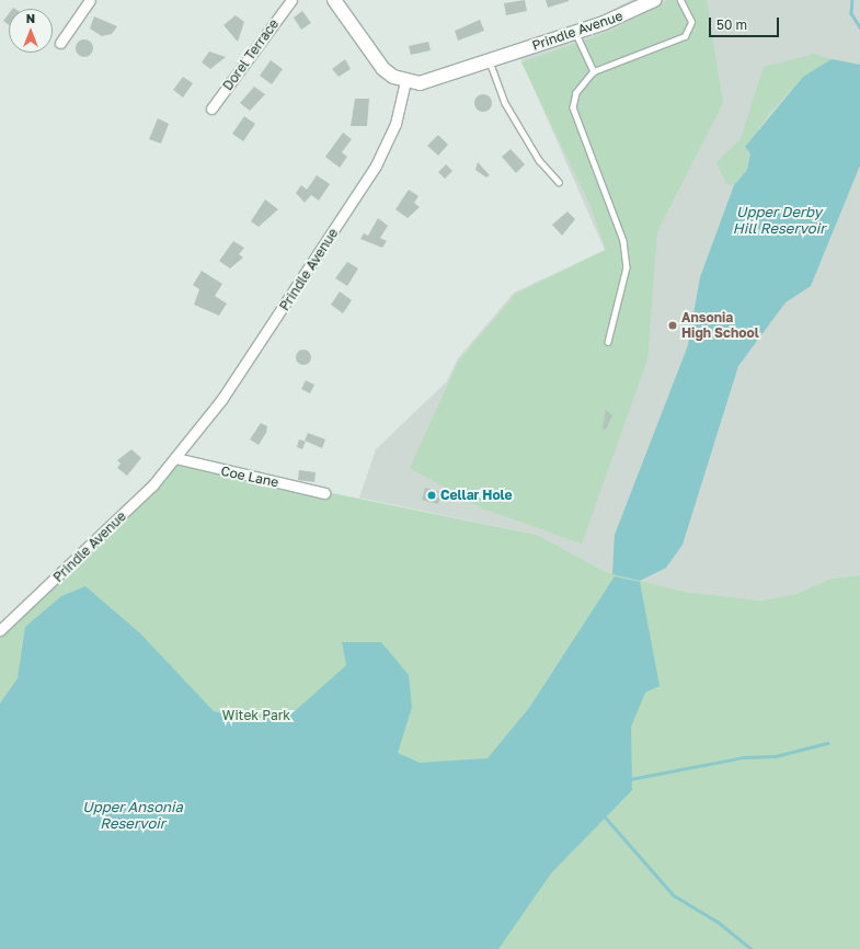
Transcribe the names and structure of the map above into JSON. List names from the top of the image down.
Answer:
{
  "streets": {
    "main road": ["Prindle Avenue"],
    "street": ["Dorel Terrace", "Coe Lane"]
  },
  "crossings": [
    ["Prindle Avenue", "Coe Lane"]
  ],
  "water": ["Upper Derby Hill Reservoir", "Upper Ansonia Reservoir"],
  "parks": ["Witek Park"],
  "places": ["Ansonia High School", "Cellar Hole"],
  "scale_bar": "50 m",
  "north": "top"
}
